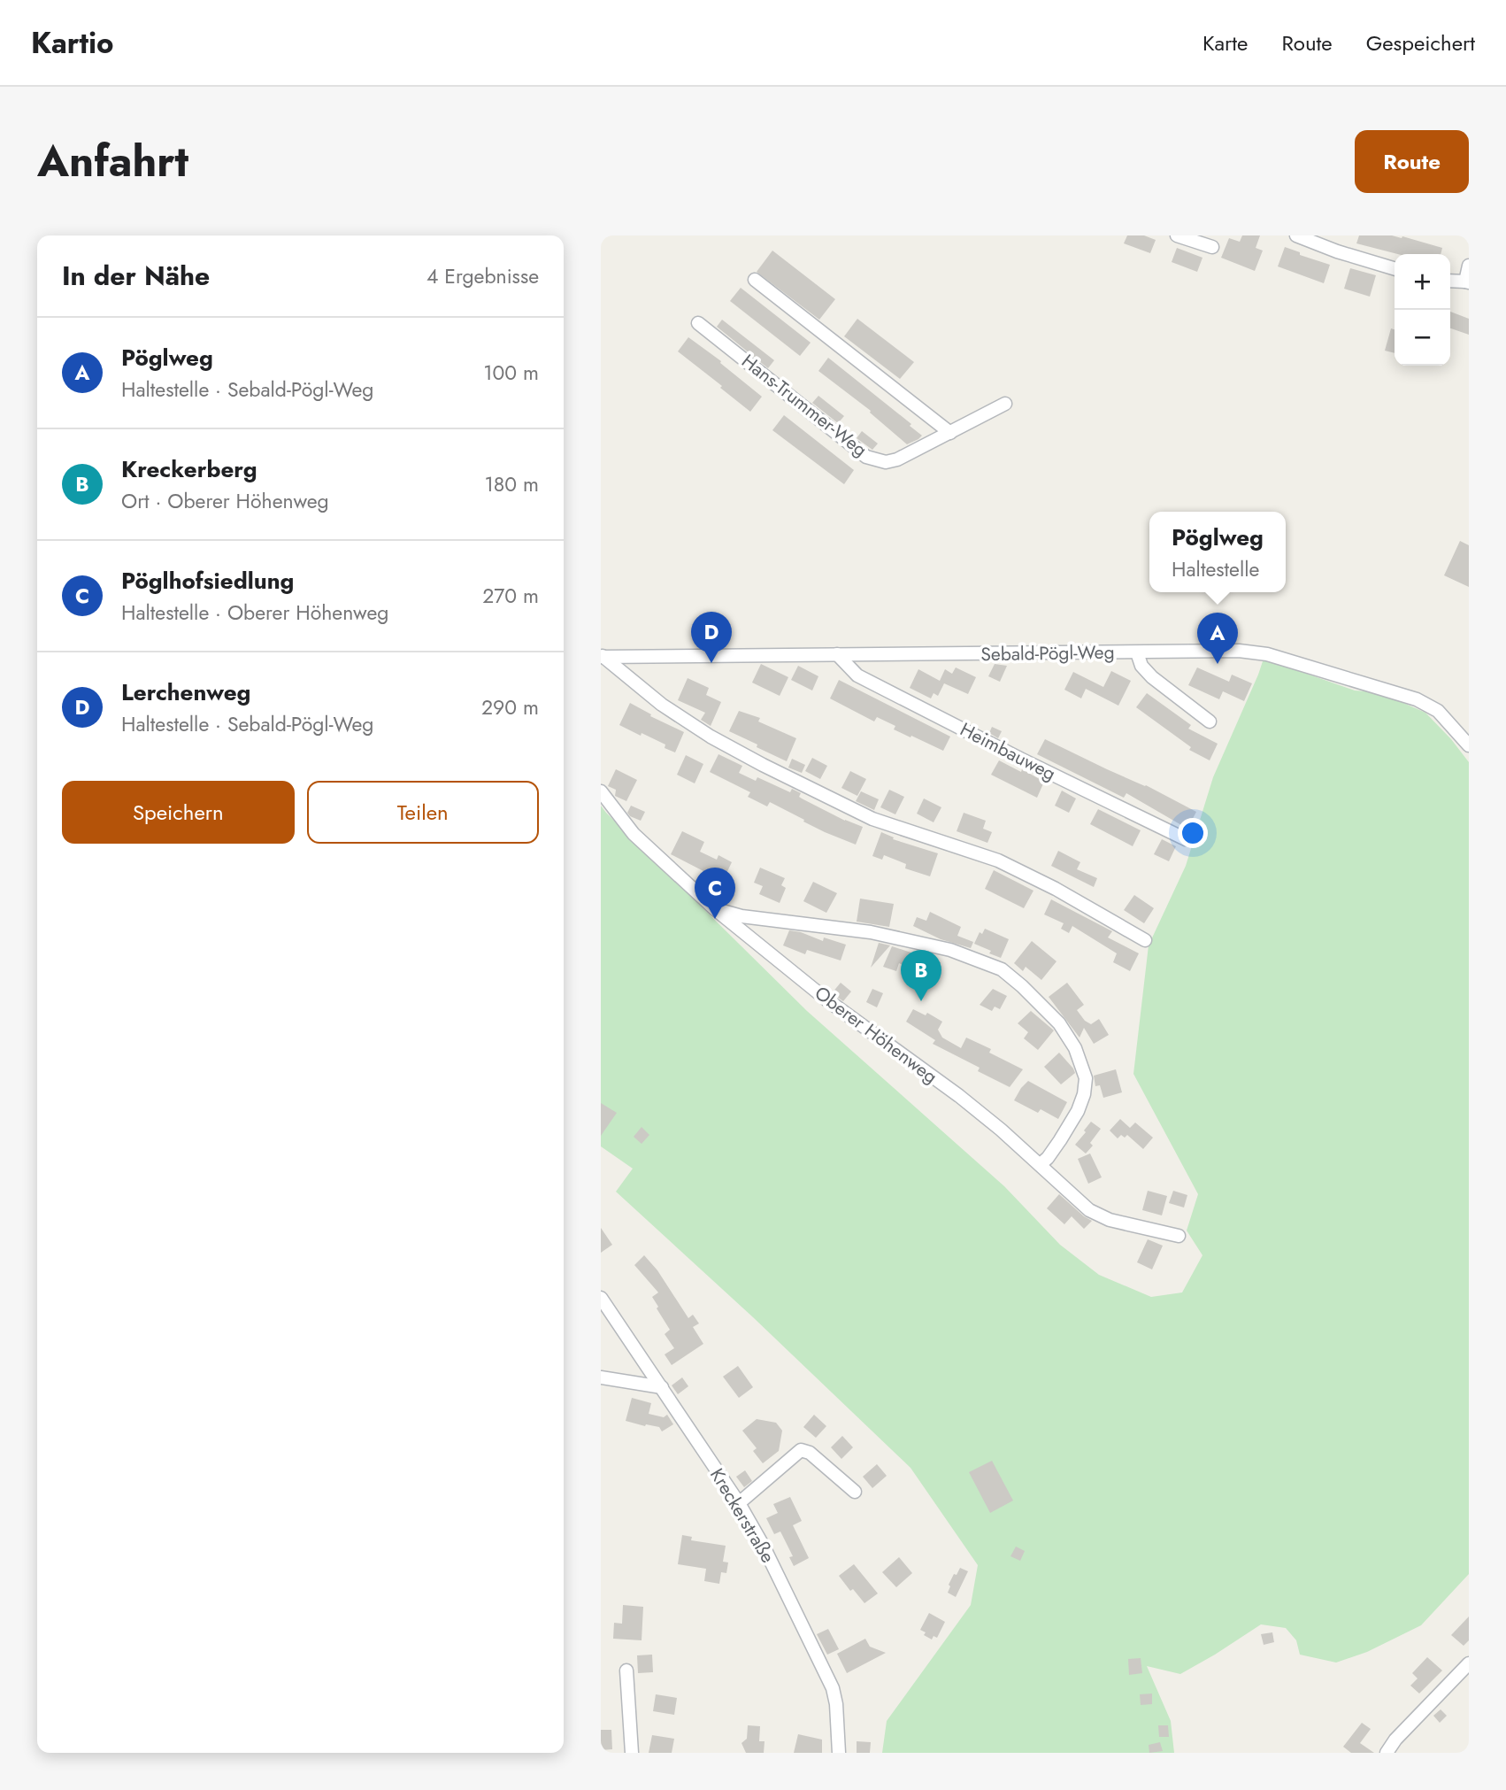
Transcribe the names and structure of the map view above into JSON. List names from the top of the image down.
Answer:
{
  "streets": {
    "street": [
      "Hans-Trummer-Weg",
      "Sebald-Pögl-Weg",
      "Heimbauweg",
      "Oberer Höhenweg",
      "Kreckerstraße"
    ]
  },
  "crossings": [
    ["Sebald-Pögl-Weg", "Heimbauweg"]
  ],
  "page": {
    "header": "Kartio",
    "nav": ["Karte", "Route", "Gespeichert"],
    "title": "Anfahrt",
    "buttons": [
      "Route",
      ["Speichern", "Teilen"]
    ],
    "heading": ["In der Nähe", "4 Ergebnisse"],
    "map_buttons": ["+", "−"],
    "list": [
      {
        "mark": "A",
        "name": "Pöglweg",
        "note": "Haltestelle · Sebald-Pögl-Weg",
        "value": "100 m"
      },
      {
        "mark": "B",
        "name": "Kreckerberg",
        "note": "Ort · Oberer Höhenweg",
        "value": "180 m"
      },
      {
        "mark": "C",
        "name": "Pöglhofsiedlung",
        "note": "Haltestelle · Oberer Höhenweg",
        "value": "270 m"
      },
      {
        "mark": "D",
        "name": "Lerchenweg",
        "note": "Haltestelle · Sebald-Pögl-Weg",
        "value": "290 m"
      }
    ],
    "popup": ["Pöglweg", "Haltestelle"],
    "pins": [
      "D",
      "A",
      "C",
      "B"
    ]
  }
}
